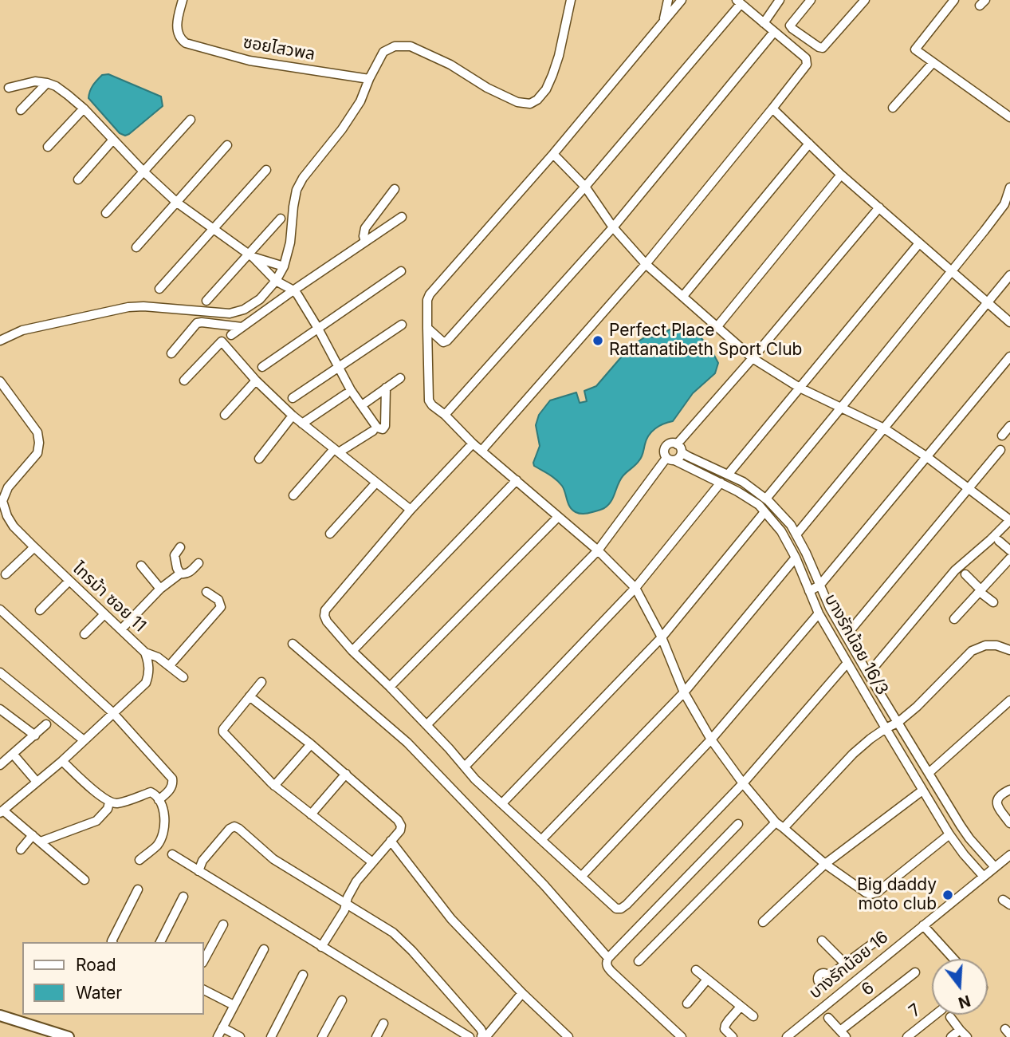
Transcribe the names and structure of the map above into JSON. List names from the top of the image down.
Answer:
{
  "streets": {
    "street": [
      "ซอยไสวพล",
      "ไทรม้า ซอย 11",
      "บางรักน้อย 16/3",
      "บางรักน้อย 16",
      "6",
      "7"
    ]
  },
  "crossings": [
    ["บางรักน้อย 16/3", "บางรักน้อย 16"]
  ],
  "places": ["Perfect Place Rattanatibeth Sport Club", "Big daddy moto club"],
  "legend": ["Road", "Water"],
  "north": "bottom"
}
